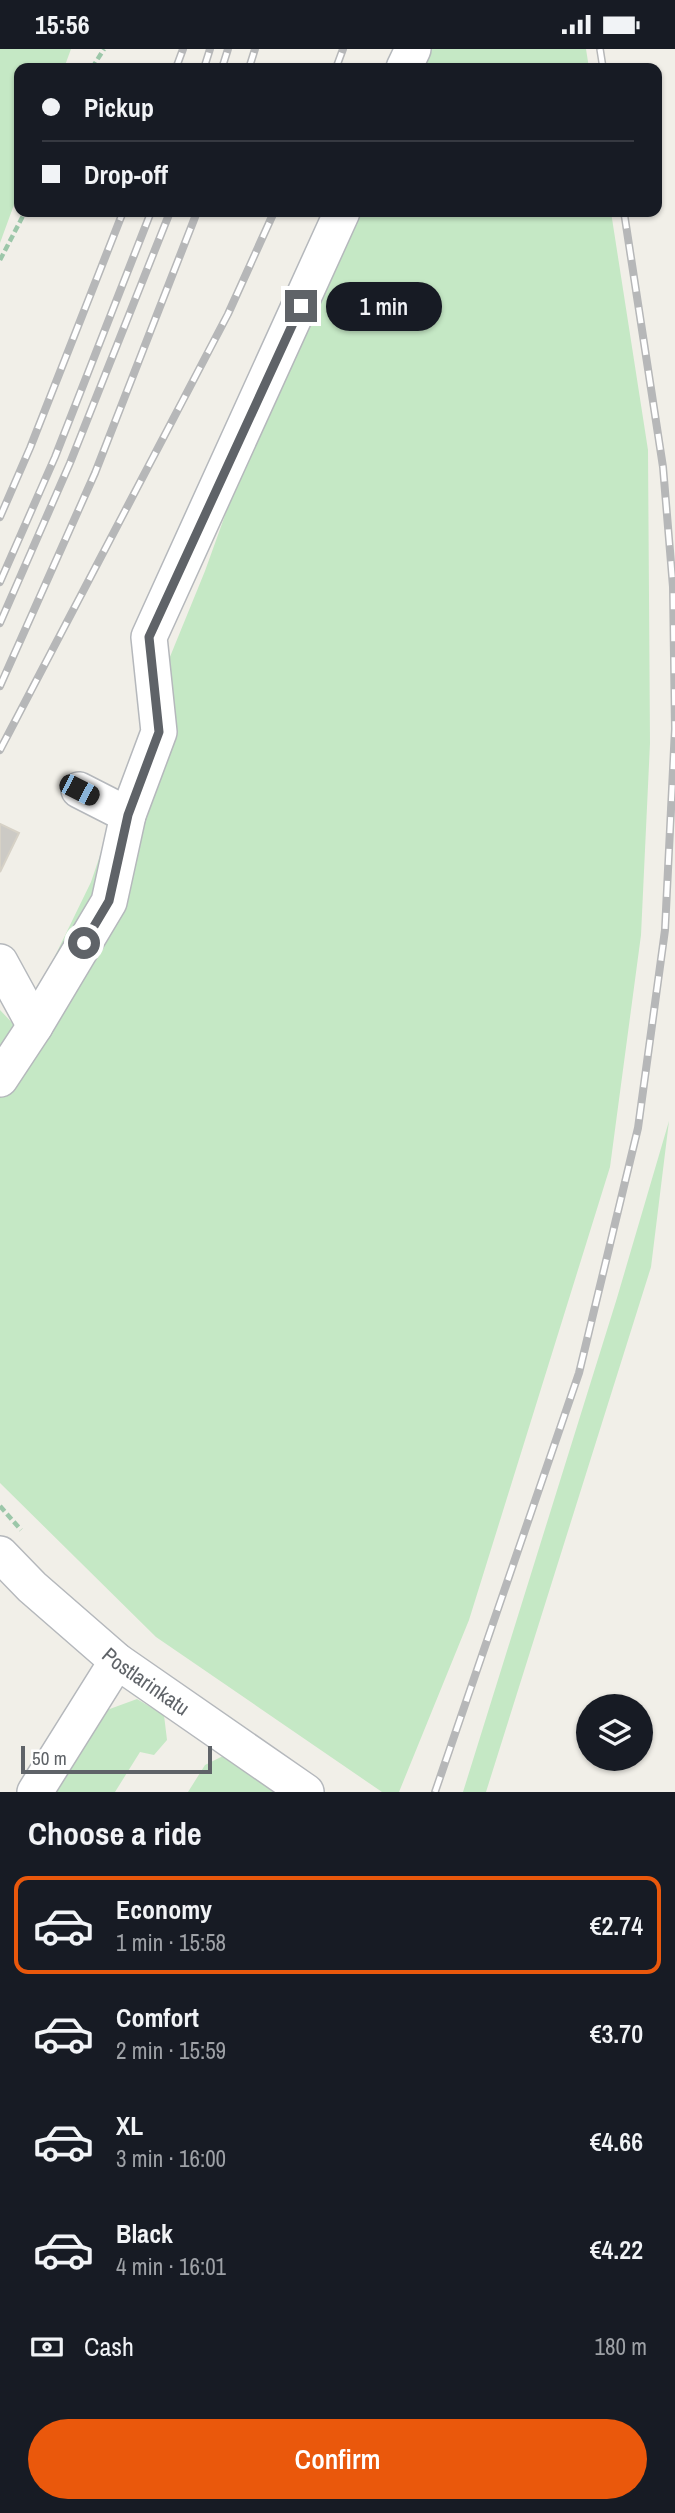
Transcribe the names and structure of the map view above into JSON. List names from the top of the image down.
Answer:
{
  "streets": {
    "street": ["Postlarinkatu"]
  },
  "scale_bar": "50 m",
  "page": {
    "status": "15:56",
    "banner": ["Pickup", "Drop-off"],
    "bubble": "1 min",
    "scale": "50 m",
    "heading": "Choose a ride",
    "list": [
      {
        "name": "Economy",
        "note": "1 min · 15:58",
        "value": "€2.74"
      },
      {
        "name": "Comfort",
        "note": "2 min · 15:59",
        "value": "€3.70"
      },
      {
        "name": "XL",
        "note": "3 min · 16:00",
        "value": "€4.66"
      },
      {
        "name": "Black",
        "note": "4 min · 16:01",
        "value": "€4.22"
      }
    ],
    "pay": ["Cash", "180 m"],
    "buttons": "Confirm"
  }
}
